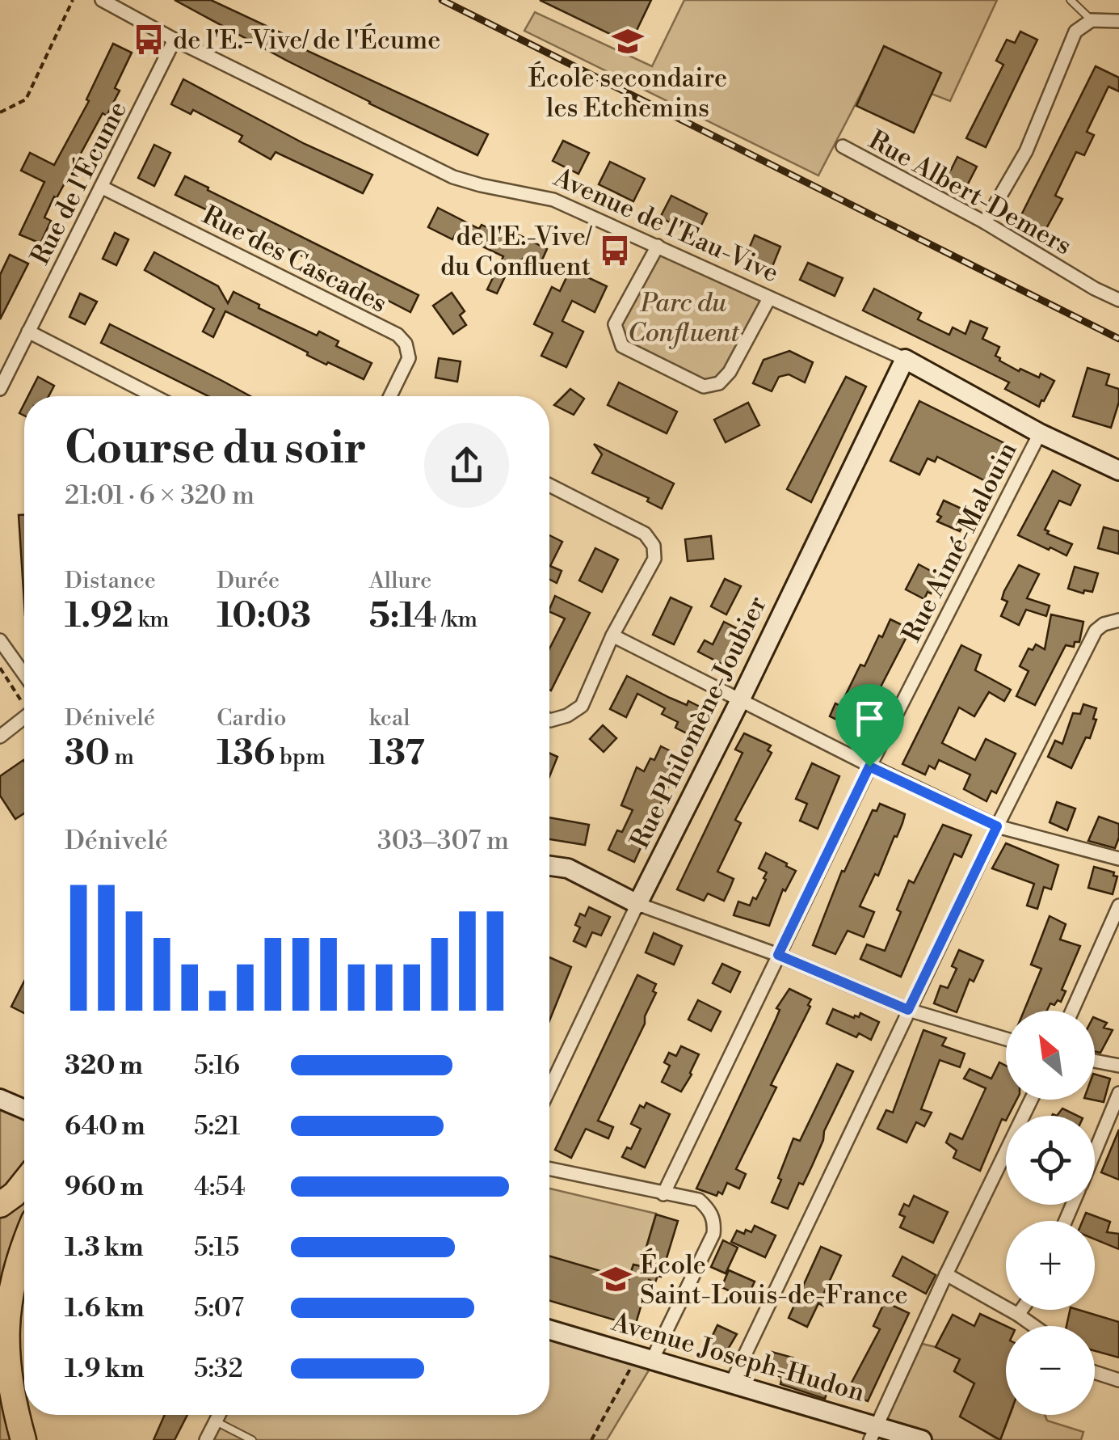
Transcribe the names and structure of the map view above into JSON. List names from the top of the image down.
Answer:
{
  "streets": {
    "street": [
      "Rue de l'Écume",
      "Rue Albert-Demers",
      "Avenue de l'Eau-Vive",
      "Rue des Cascades",
      "Rue Aimé-Malouin",
      "Rue Philomène-Joubier",
      "Avenue Joseph-Hudon"
    ]
  },
  "crossings": [
    ["Rue de l'Écume", "Avenue de l'Eau-Vive"],
    ["Rue de l'Écume", "Rue des Cascades"],
    ["Avenue de l'Eau-Vive", "Rue Aimé-Malouin"],
    ["Avenue de l'Eau-Vive", "Rue Philomène-Joubier"]
  ],
  "parks": ["Parc du Confluent"],
  "places": {
    "bus stop": ["de l'E.-Vive/ de l'Écume", "de l'E.-Vive/ du Confluent"],
    "school or university": ["École secondaire les Etchemins", "École Saint-Louis-de-France"]
  },
  "north": "top left",
  "page": {
    "heading": ["Course du soir", "21:01 · 6 × 320 m"],
    "stats": [
      ["Distance", "1.92 km"],
      ["Durée", "10:03"],
      ["Allure", "5:14 /km"],
      ["Dénivelé", "30 m"],
      ["Cardio", "136 bpm"],
      ["kcal", "137"]
    ],
    "chart": ["Dénivelé", "303–307 m"],
    "map_buttons": ["+", "−"],
    "list": [
      {
        "name": "320 m",
        "note": "5:16"
      },
      {
        "name": "640 m",
        "note": "5:21"
      },
      {
        "name": "960 m",
        "note": "4:54"
      },
      {
        "name": "1.3 km",
        "note": "5:15"
      },
      {
        "name": "1.6 km",
        "note": "5:07"
      },
      {
        "name": "1.9 km",
        "note": "5:32"
      }
    ]
  }
}
